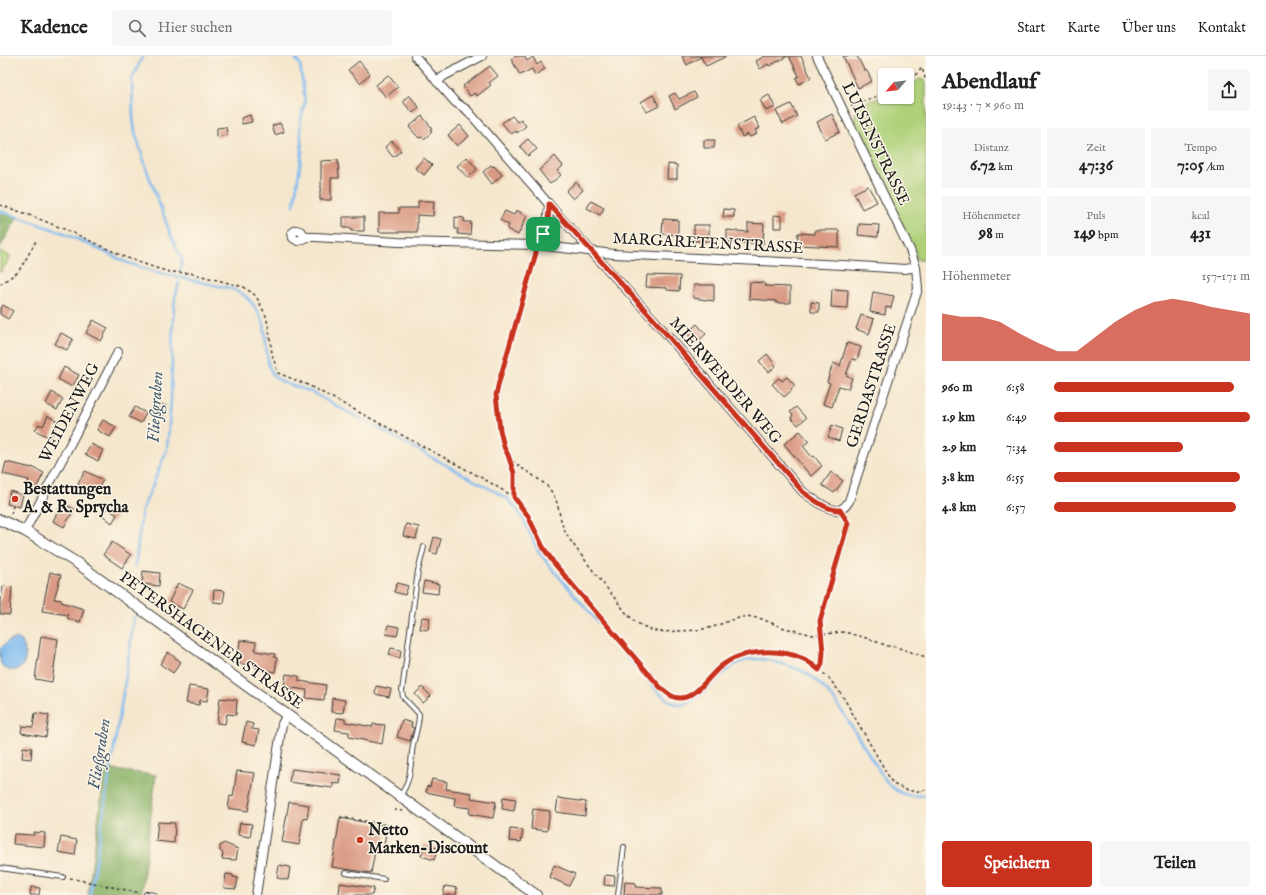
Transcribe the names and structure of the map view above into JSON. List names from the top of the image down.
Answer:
{
  "streets": {
    "street": [
      "LUISENSTRASSE",
      "MARGARETENSTRASSE",
      "MIERWERDER WEG",
      "GERDASTRASSE",
      "WEIDENWEG",
      "PETERSHAGENER STRASSE"
    ]
  },
  "crossings": [
    ["LUISENSTRASSE", "MARGARETENSTRASSE"],
    ["LUISENSTRASSE", "GERDASTRASSE"],
    ["MARGARETENSTRASSE", "MIERWERDER WEG"],
    ["MARGARETENSTRASSE", "GERDASTRASSE"],
    ["MIERWERDER WEG", "GERDASTRASSE"],
    ["WEIDENWEG", "PETERSHAGENER STRASSE"]
  ],
  "water": ["Fließgraben"],
  "places": ["Bestattungen A. & R. Sprycha", "Netto Marken-Discount"],
  "north": "bottom left",
  "page": {
    "header": "Kadence",
    "search": "Hier suchen",
    "nav": [
      "Start",
      "Karte",
      "Über uns",
      "Kontakt"
    ],
    "heading": ["Abendlauf", "19:43 · 7 × 960 m"],
    "stats": [
      ["Distanz", "6.72 km"],
      ["Zeit", "47:36"],
      ["Tempo", "7:05 /km"],
      ["Höhenmeter", "98 m"],
      ["Puls", "149 bpm"],
      ["kcal", "431"]
    ],
    "chart": ["Höhenmeter", "157–171 m"],
    "list": [
      {
        "name": "960 m",
        "note": "6:58"
      },
      {
        "name": "1.9 km",
        "note": "6:49"
      },
      {
        "name": "2.9 km",
        "note": "7:34"
      },
      {
        "name": "3.8 km",
        "note": "6:55"
      },
      {
        "name": "4.8 km",
        "note": "6:57"
      }
    ],
    "buttons": ["Speichern", "Teilen"]
  }
}
